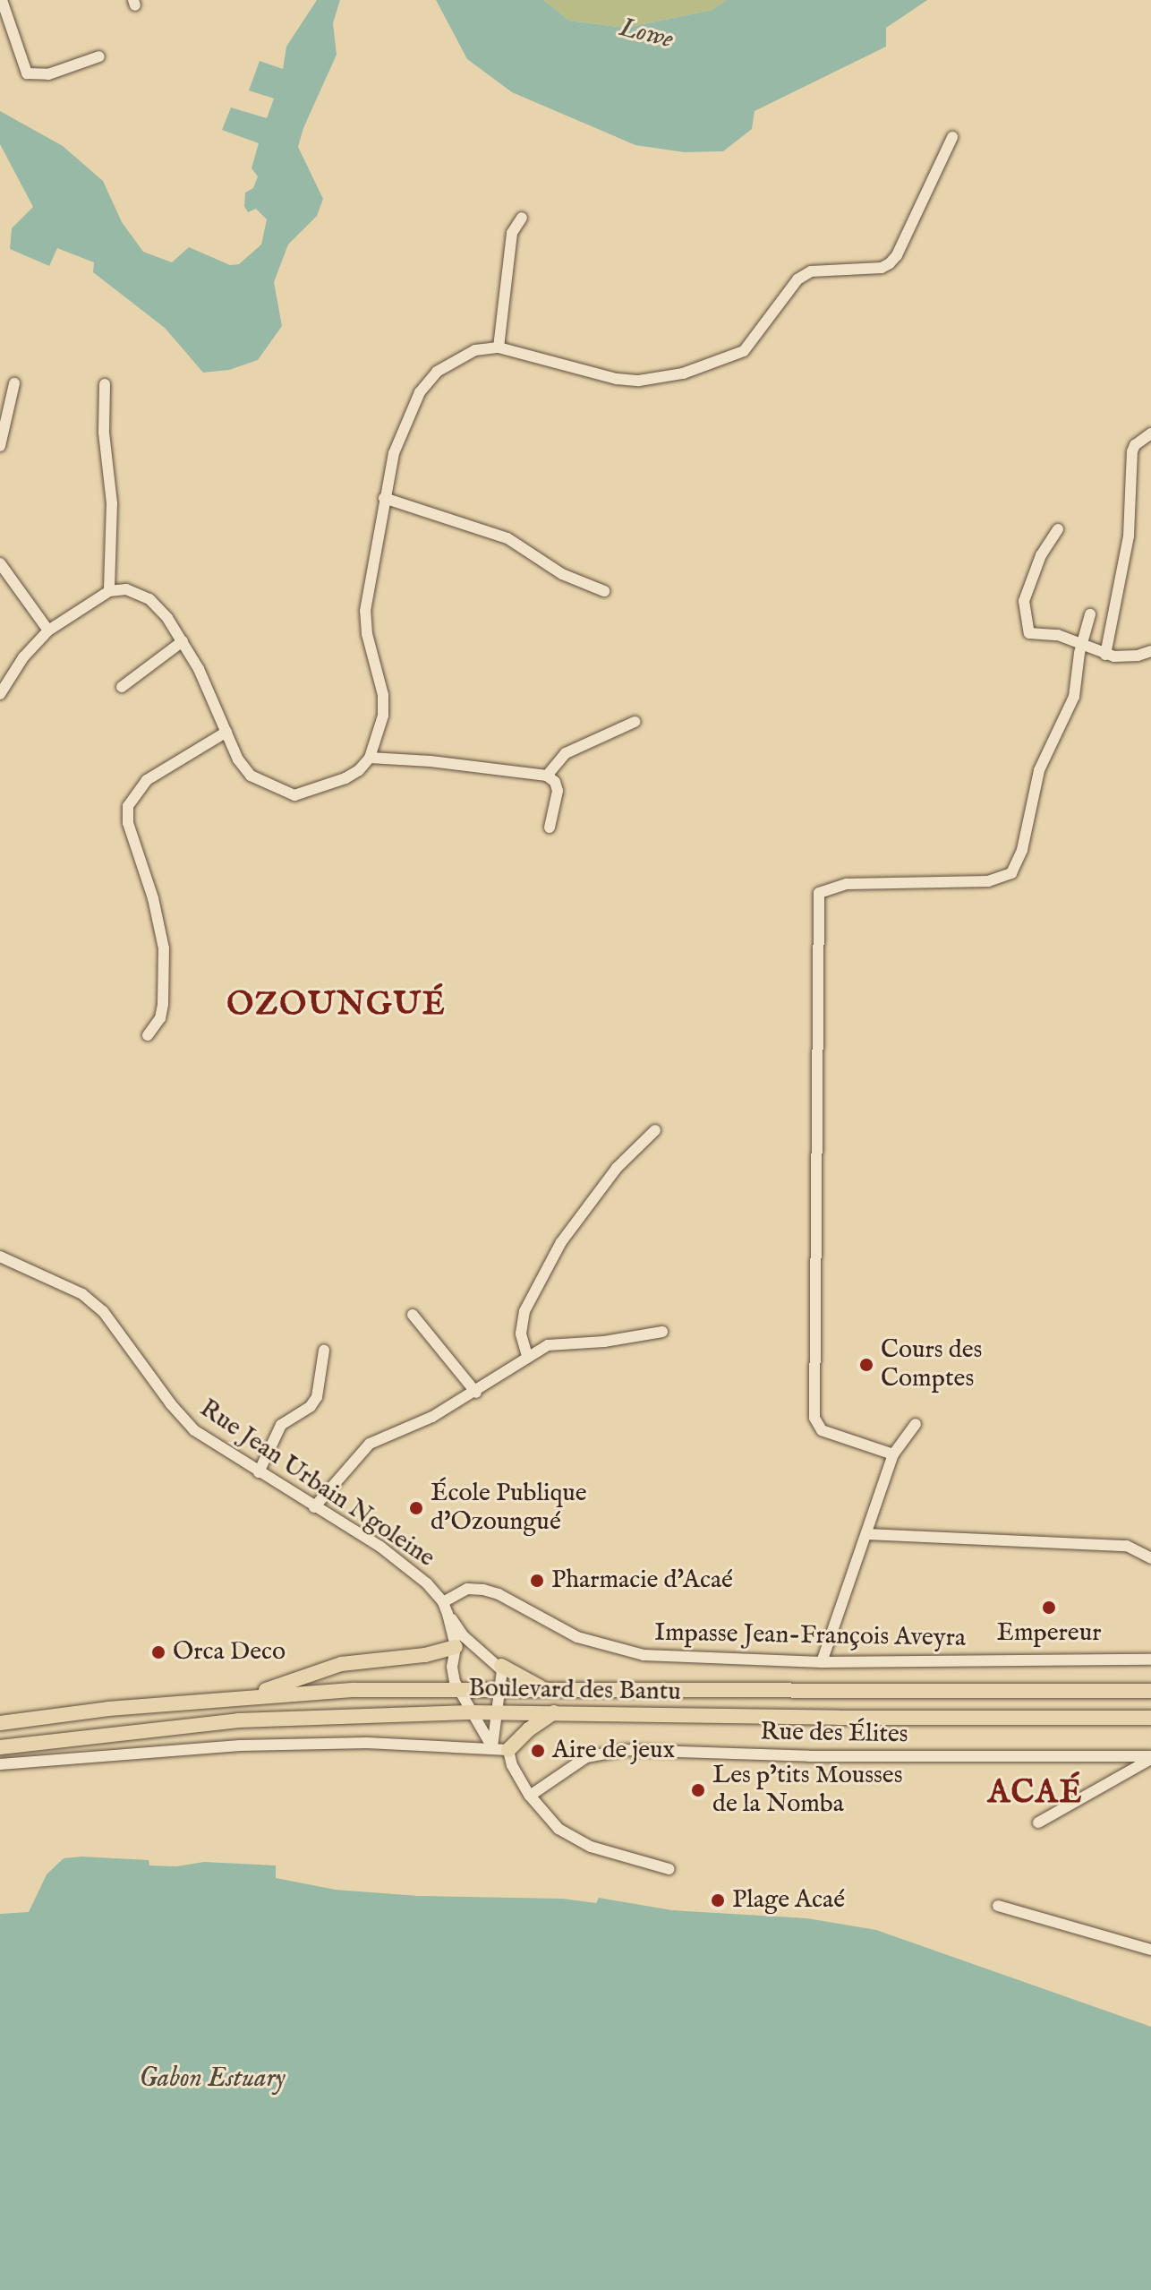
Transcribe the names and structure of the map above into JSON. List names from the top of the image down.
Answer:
{
  "streets": {
    "highway": ["Boulevard des Bantu"],
    "street": ["Rue Jean Urbain Ngoleine", "Impasse Jean-François Aveyra", "Rue des Élites"]
  },
  "crossings": [
    ["Rue Jean Urbain Ngoleine", "Impasse Jean-François Aveyra"]
  ],
  "districts": ["OZOUNGUÉ", "ACAÉ"],
  "water": ["Lowe", "Gabon Estuary"],
  "places": [
    "Cours des Comptes",
    "École Publique d'Ozoungué",
    "Pharmacie d'Acaé",
    "Empereur",
    "Orca Deco",
    "Aire de jeux",
    "Les p’tits Mousses de la Nomba",
    "Plage Acaé"
  ]
}
